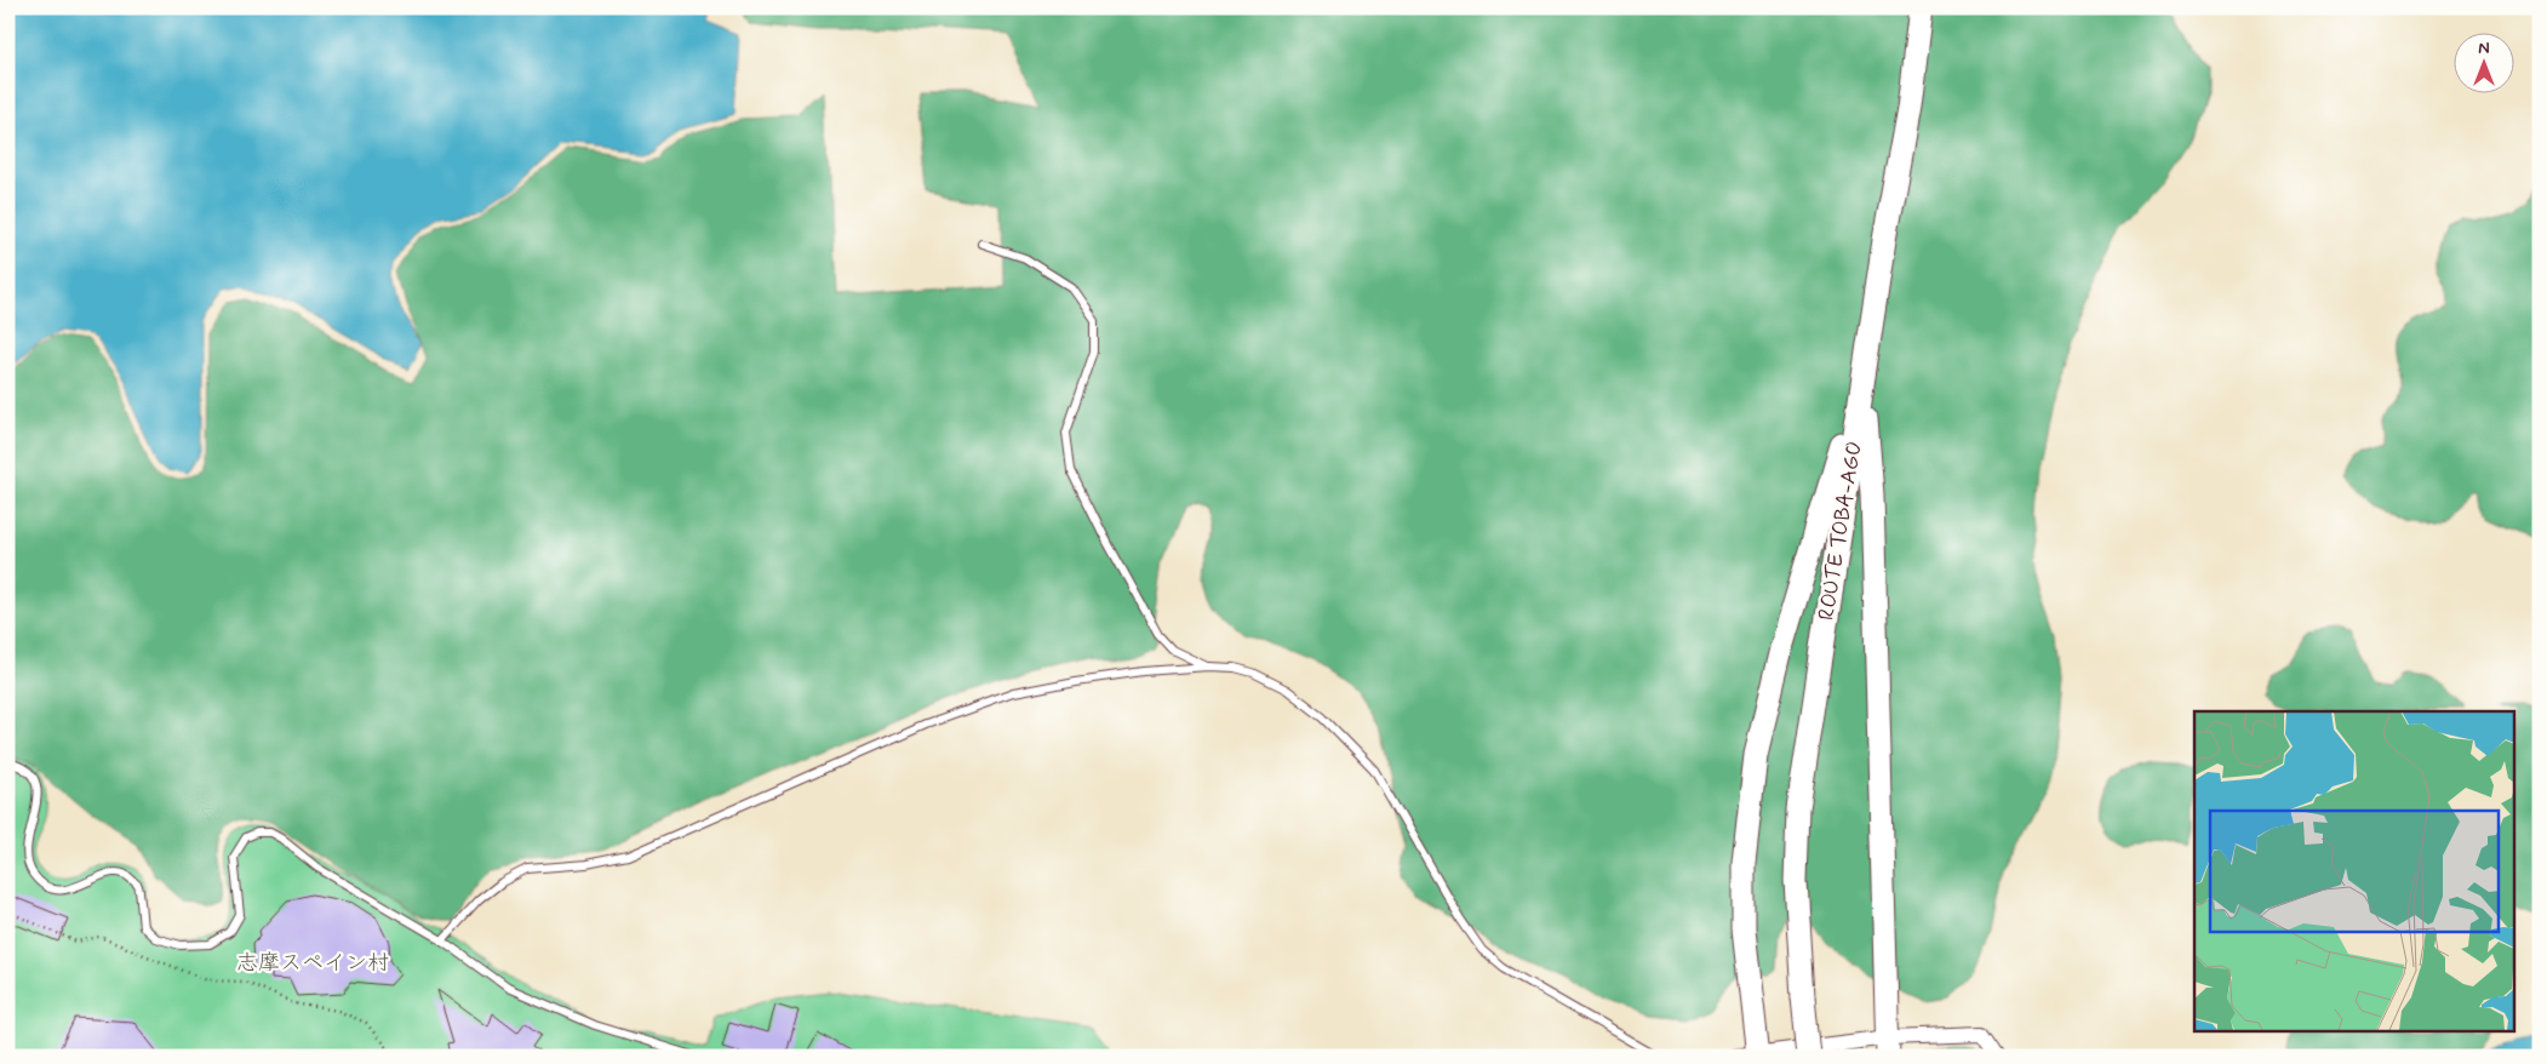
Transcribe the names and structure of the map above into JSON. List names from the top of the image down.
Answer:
{
  "streets": {
    "main road": ["ROUTE TOBA-AGO"]
  },
  "parks": ["志摩スペイン村"],
  "north": "top"
}
